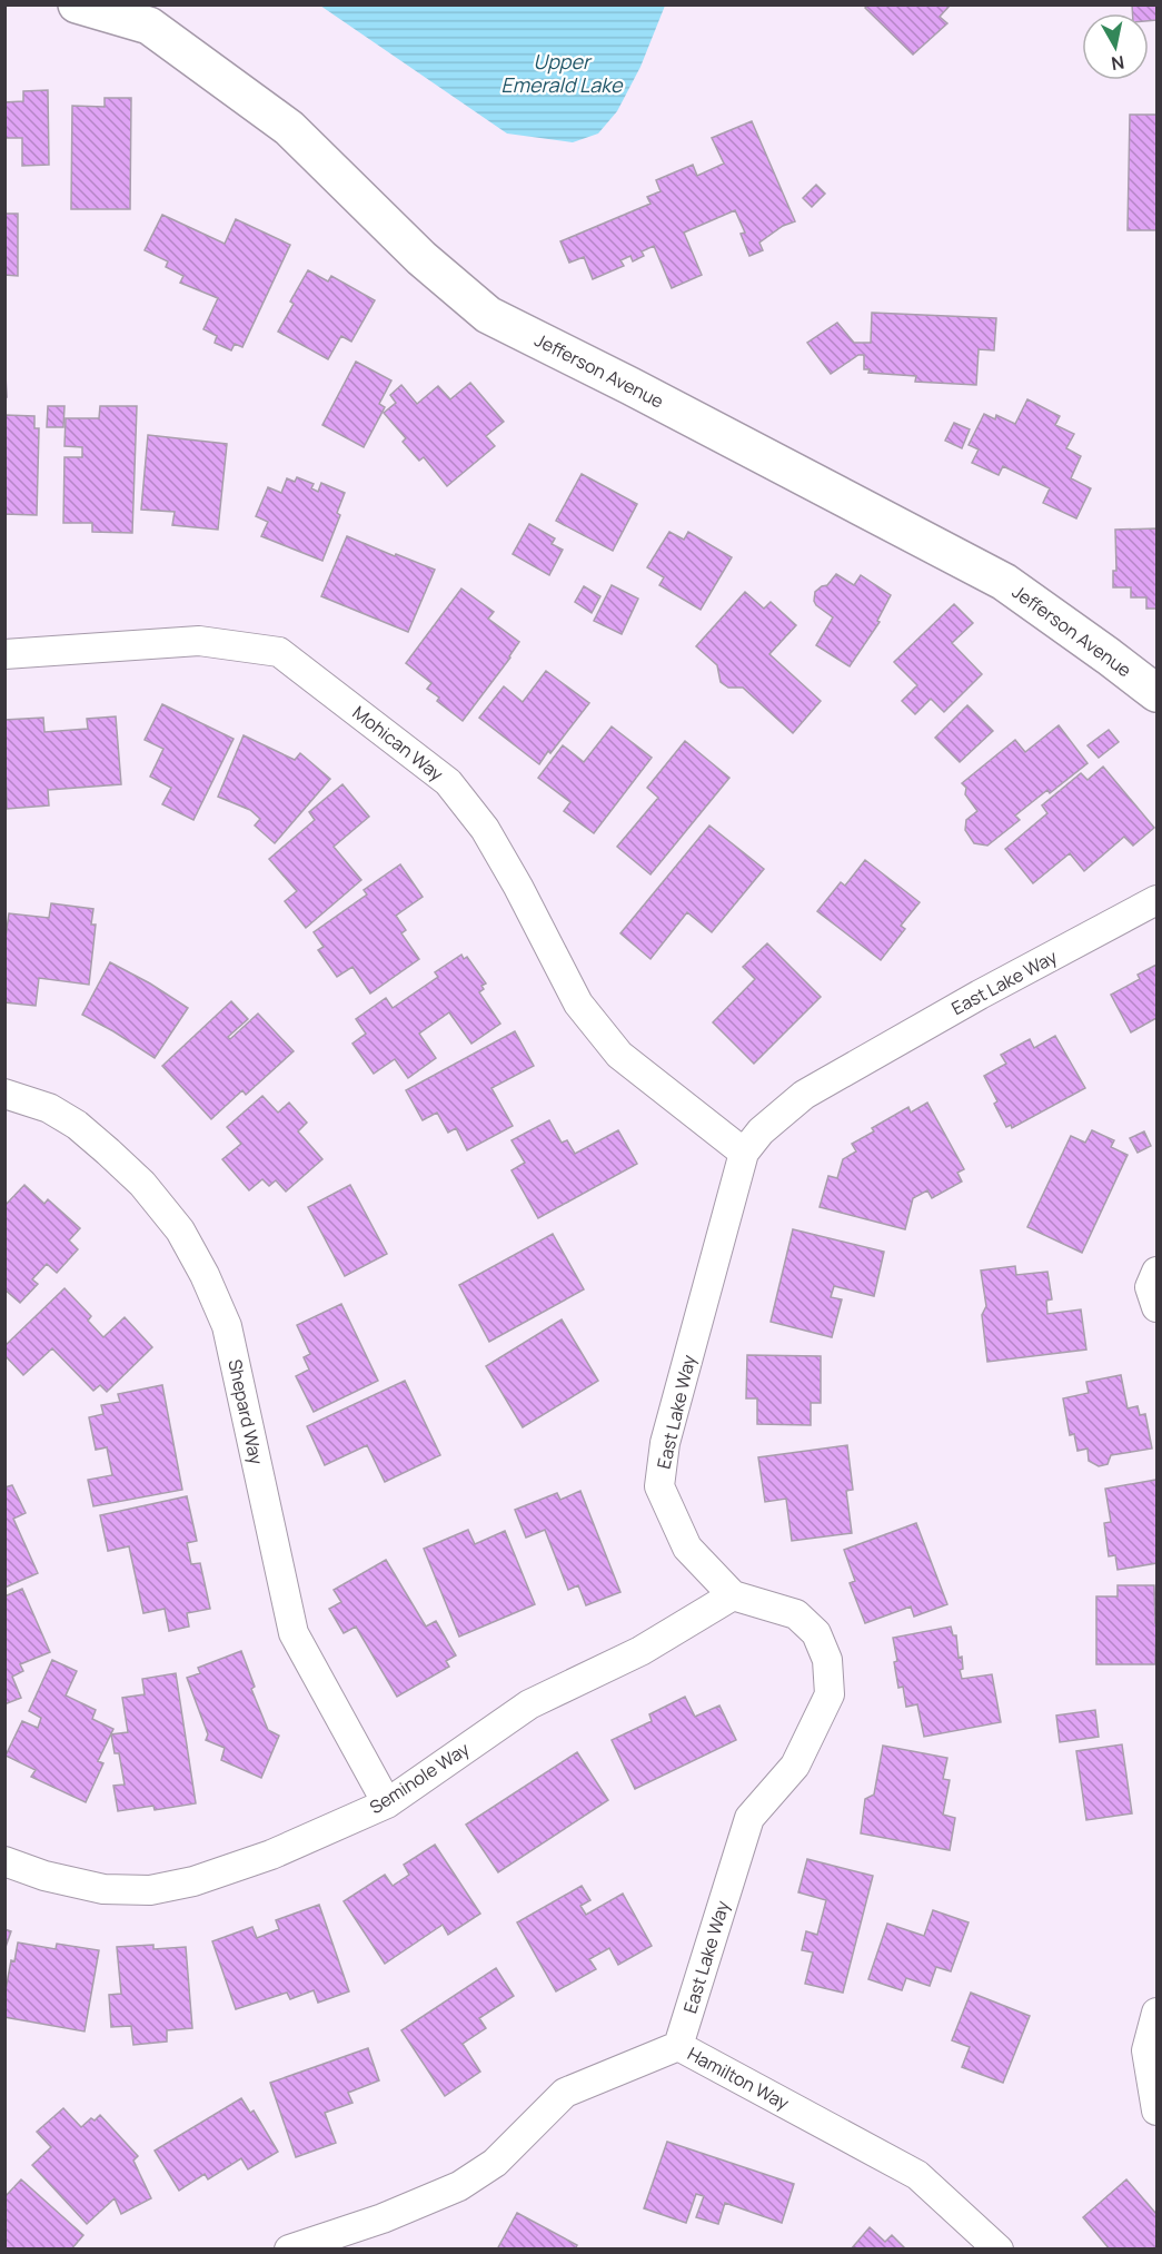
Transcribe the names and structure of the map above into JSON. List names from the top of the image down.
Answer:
{
  "streets": {
    "street": [
      "Jefferson Avenue",
      "Mohican Way",
      "East Lake Way",
      "Shepard Way",
      "Seminole Way",
      "Hamilton Way"
    ]
  },
  "crossings": [
    ["Mohican Way", "East Lake Way"],
    ["East Lake Way", "Seminole Way"],
    ["East Lake Way", "Hamilton Way"],
    ["Shepard Way", "Seminole Way"]
  ],
  "water": ["Upper Emerald Lake"],
  "north": "bottom"
}
